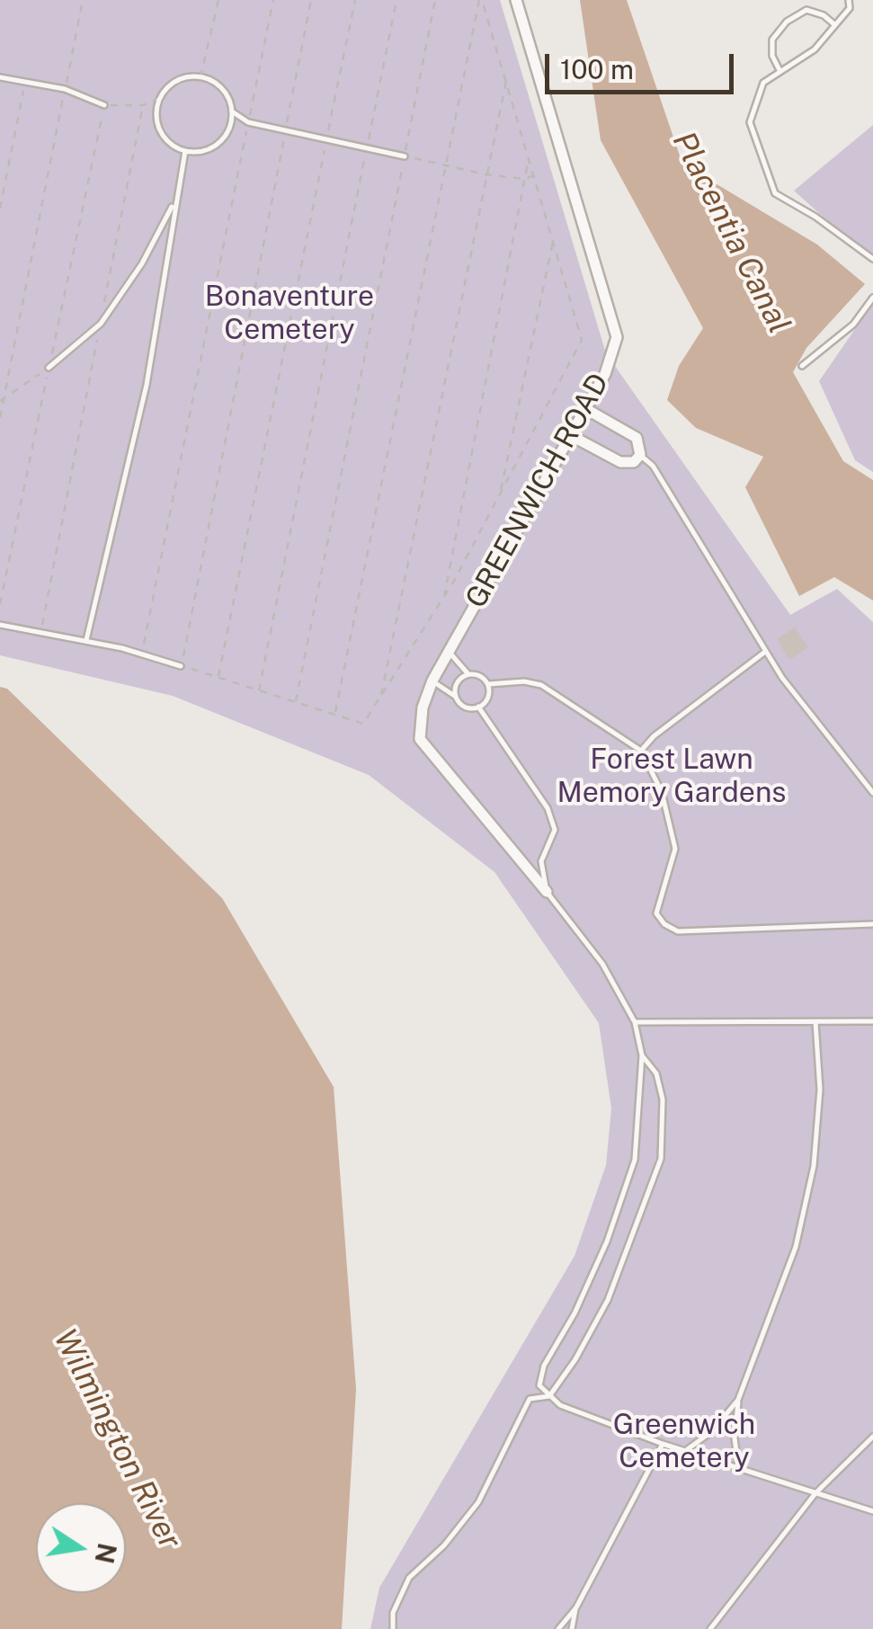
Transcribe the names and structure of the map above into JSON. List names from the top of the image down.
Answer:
{
  "streets": {
    "street": ["GREENWICH ROAD"]
  },
  "water": ["Placentia Canal", "Wilmington River"],
  "parks": ["Bonaventure Cemetery", "Forest Lawn Memory Gardens", "Greenwich Cemetery"],
  "scale_bar": "100 m",
  "north": "right"
}
